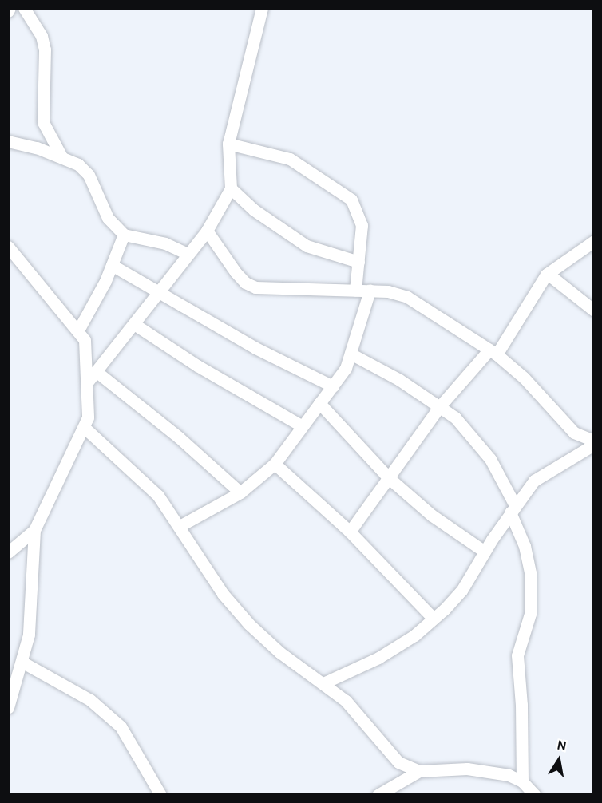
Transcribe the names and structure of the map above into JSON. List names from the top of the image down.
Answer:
{
  "north": "top"
}
